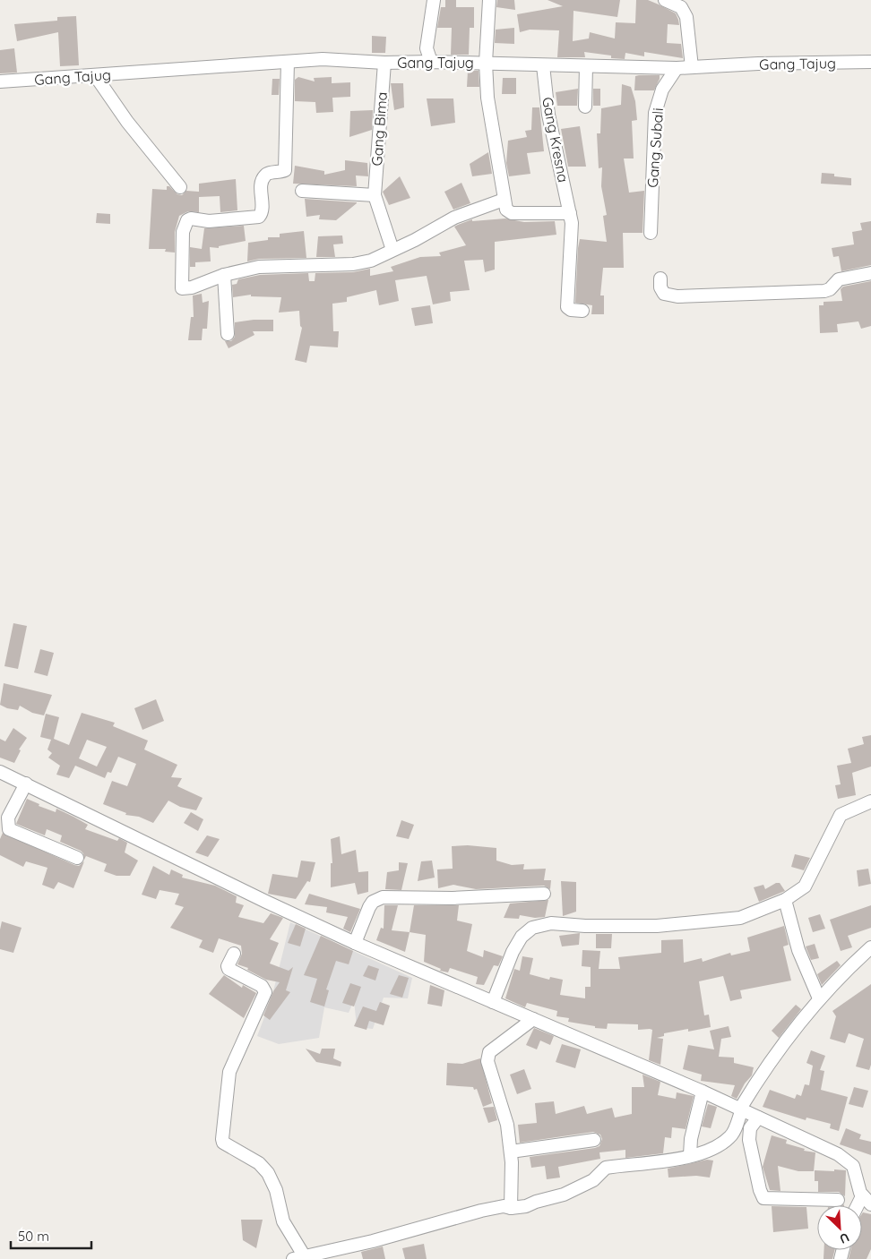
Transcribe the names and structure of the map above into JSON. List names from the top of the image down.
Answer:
{
  "streets": {
    "street": [
      "Gang Tajug",
      "Gang Bima",
      "Gang Kresna",
      "Gang Subali"
    ]
  },
  "crossings": [
    ["Gang Tajug", "Gang Bima"],
    ["Gang Tajug", "Gang Kresna"],
    ["Gang Tajug", "Gang Subali"]
  ],
  "scale_bar": "50 m",
  "north": "bottom right"
}
